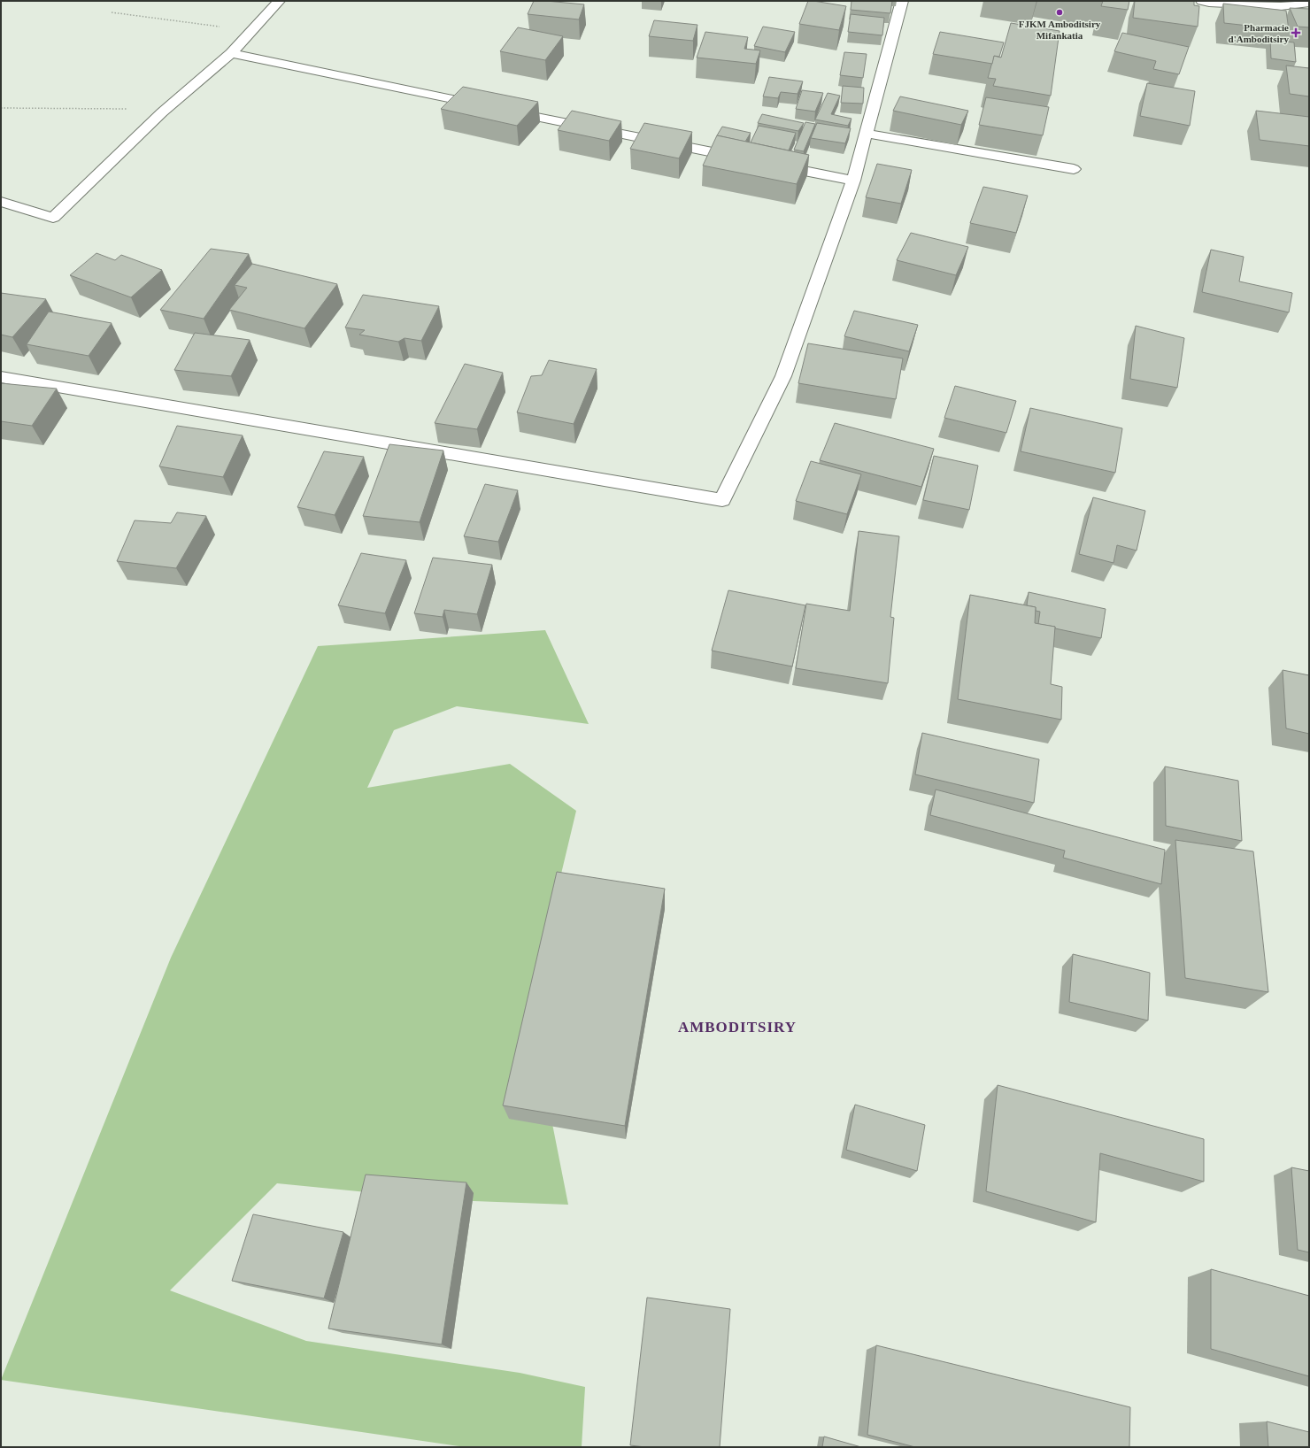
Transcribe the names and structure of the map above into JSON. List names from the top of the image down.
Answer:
{
  "districts": ["AMBODITSIRY"],
  "places": {
    "other": ["FJKM Amboditsiry Mifankatia"],
    "health": ["Pharmacie d'Amboditsiry"]
  }
}
